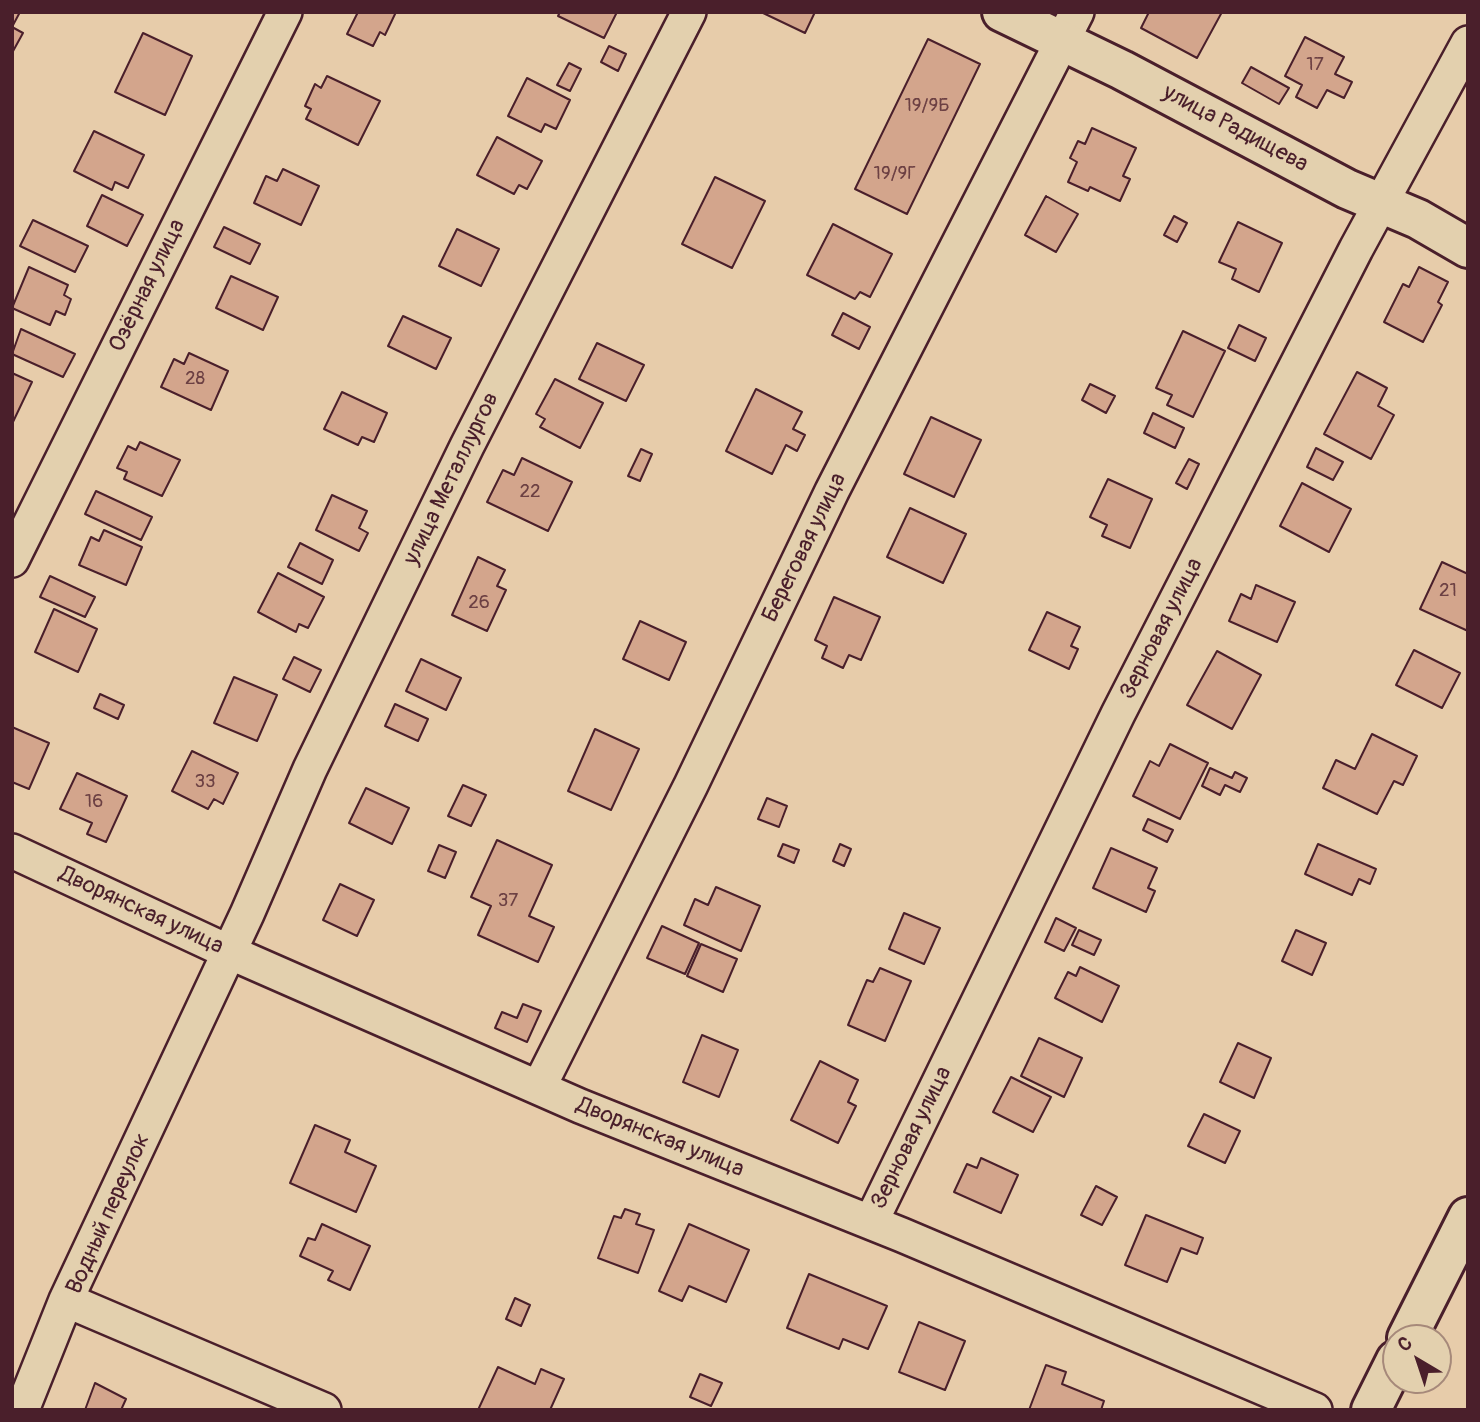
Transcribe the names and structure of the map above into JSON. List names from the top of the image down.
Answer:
{
  "streets": {
    "street": [
      "улица Радищева",
      "Озёрная улица",
      "улица Металлургов",
      "Береговая улица",
      "Зерновая улица",
      "Дворянская улица",
      "Водный переулок"
    ]
  },
  "crossings": [
    ["улица Радищева", "Береговая улица"],
    ["улица Радищева", "Зерновая улица"],
    ["улица Металлургов", "Дворянская улица"],
    ["улица Металлургов", "Водный переулок"],
    ["Береговая улица", "Дворянская улица"],
    ["Зерновая улица", "Дворянская улица"],
    ["Дворянская улица", "Водный переулок"]
  ],
  "house_numbers": [
    "17",
    "19/9Б",
    "19/9Г",
    "28",
    "22",
    "21",
    "26",
    "33",
    "16",
    "37"
  ],
  "north": "top left"
}
